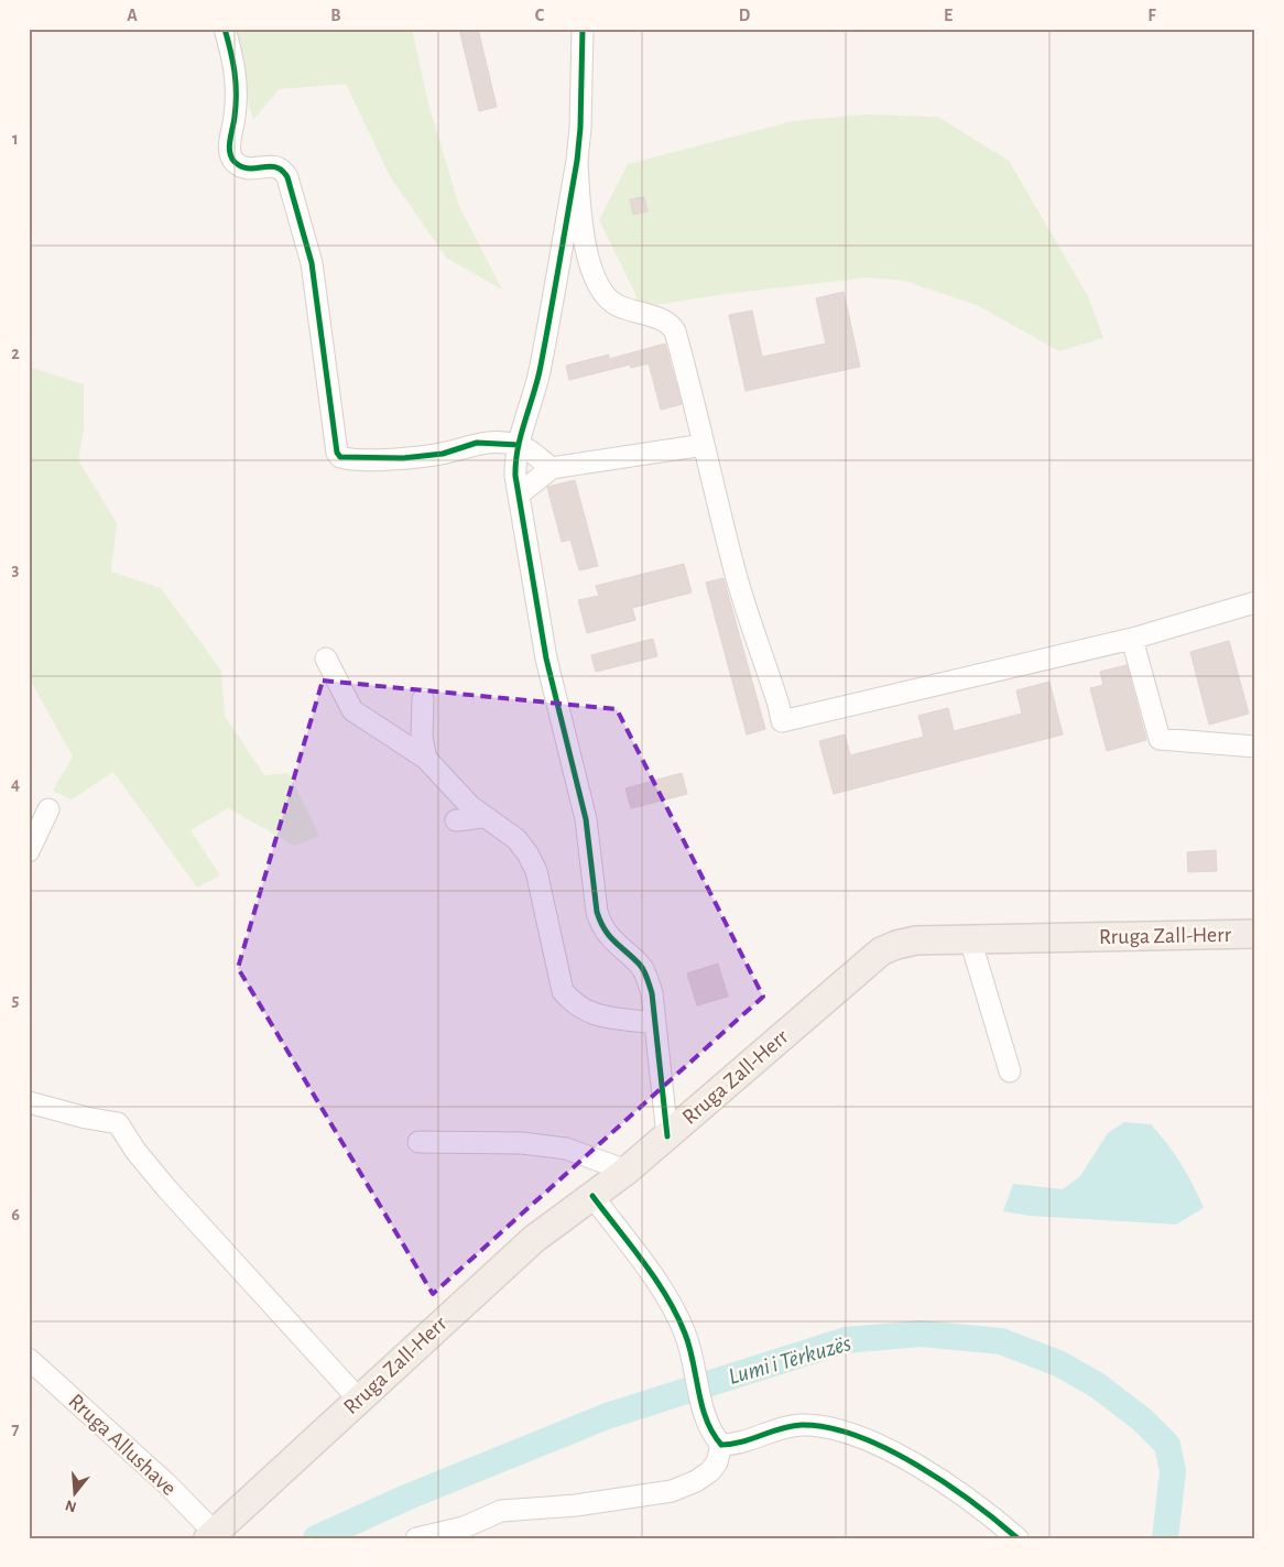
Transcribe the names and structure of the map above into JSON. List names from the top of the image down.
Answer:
{
  "streets": {
    "main road": ["Rruga Zall-Herr"],
    "street": ["Rruga Allushave"]
  },
  "crossings": [
    ["Rruga Zall-Herr", "Rruga Allushave"]
  ],
  "water": ["Lumi i Tërkuzës"],
  "north": "bottom",
  "grid": {
    "columns": [
      "A",
      "B",
      "C",
      "D",
      "E",
      "F"
    ],
    "rows": [
      "1",
      "2",
      "3",
      "4",
      "5",
      "6",
      "7"
    ]
  }
}
